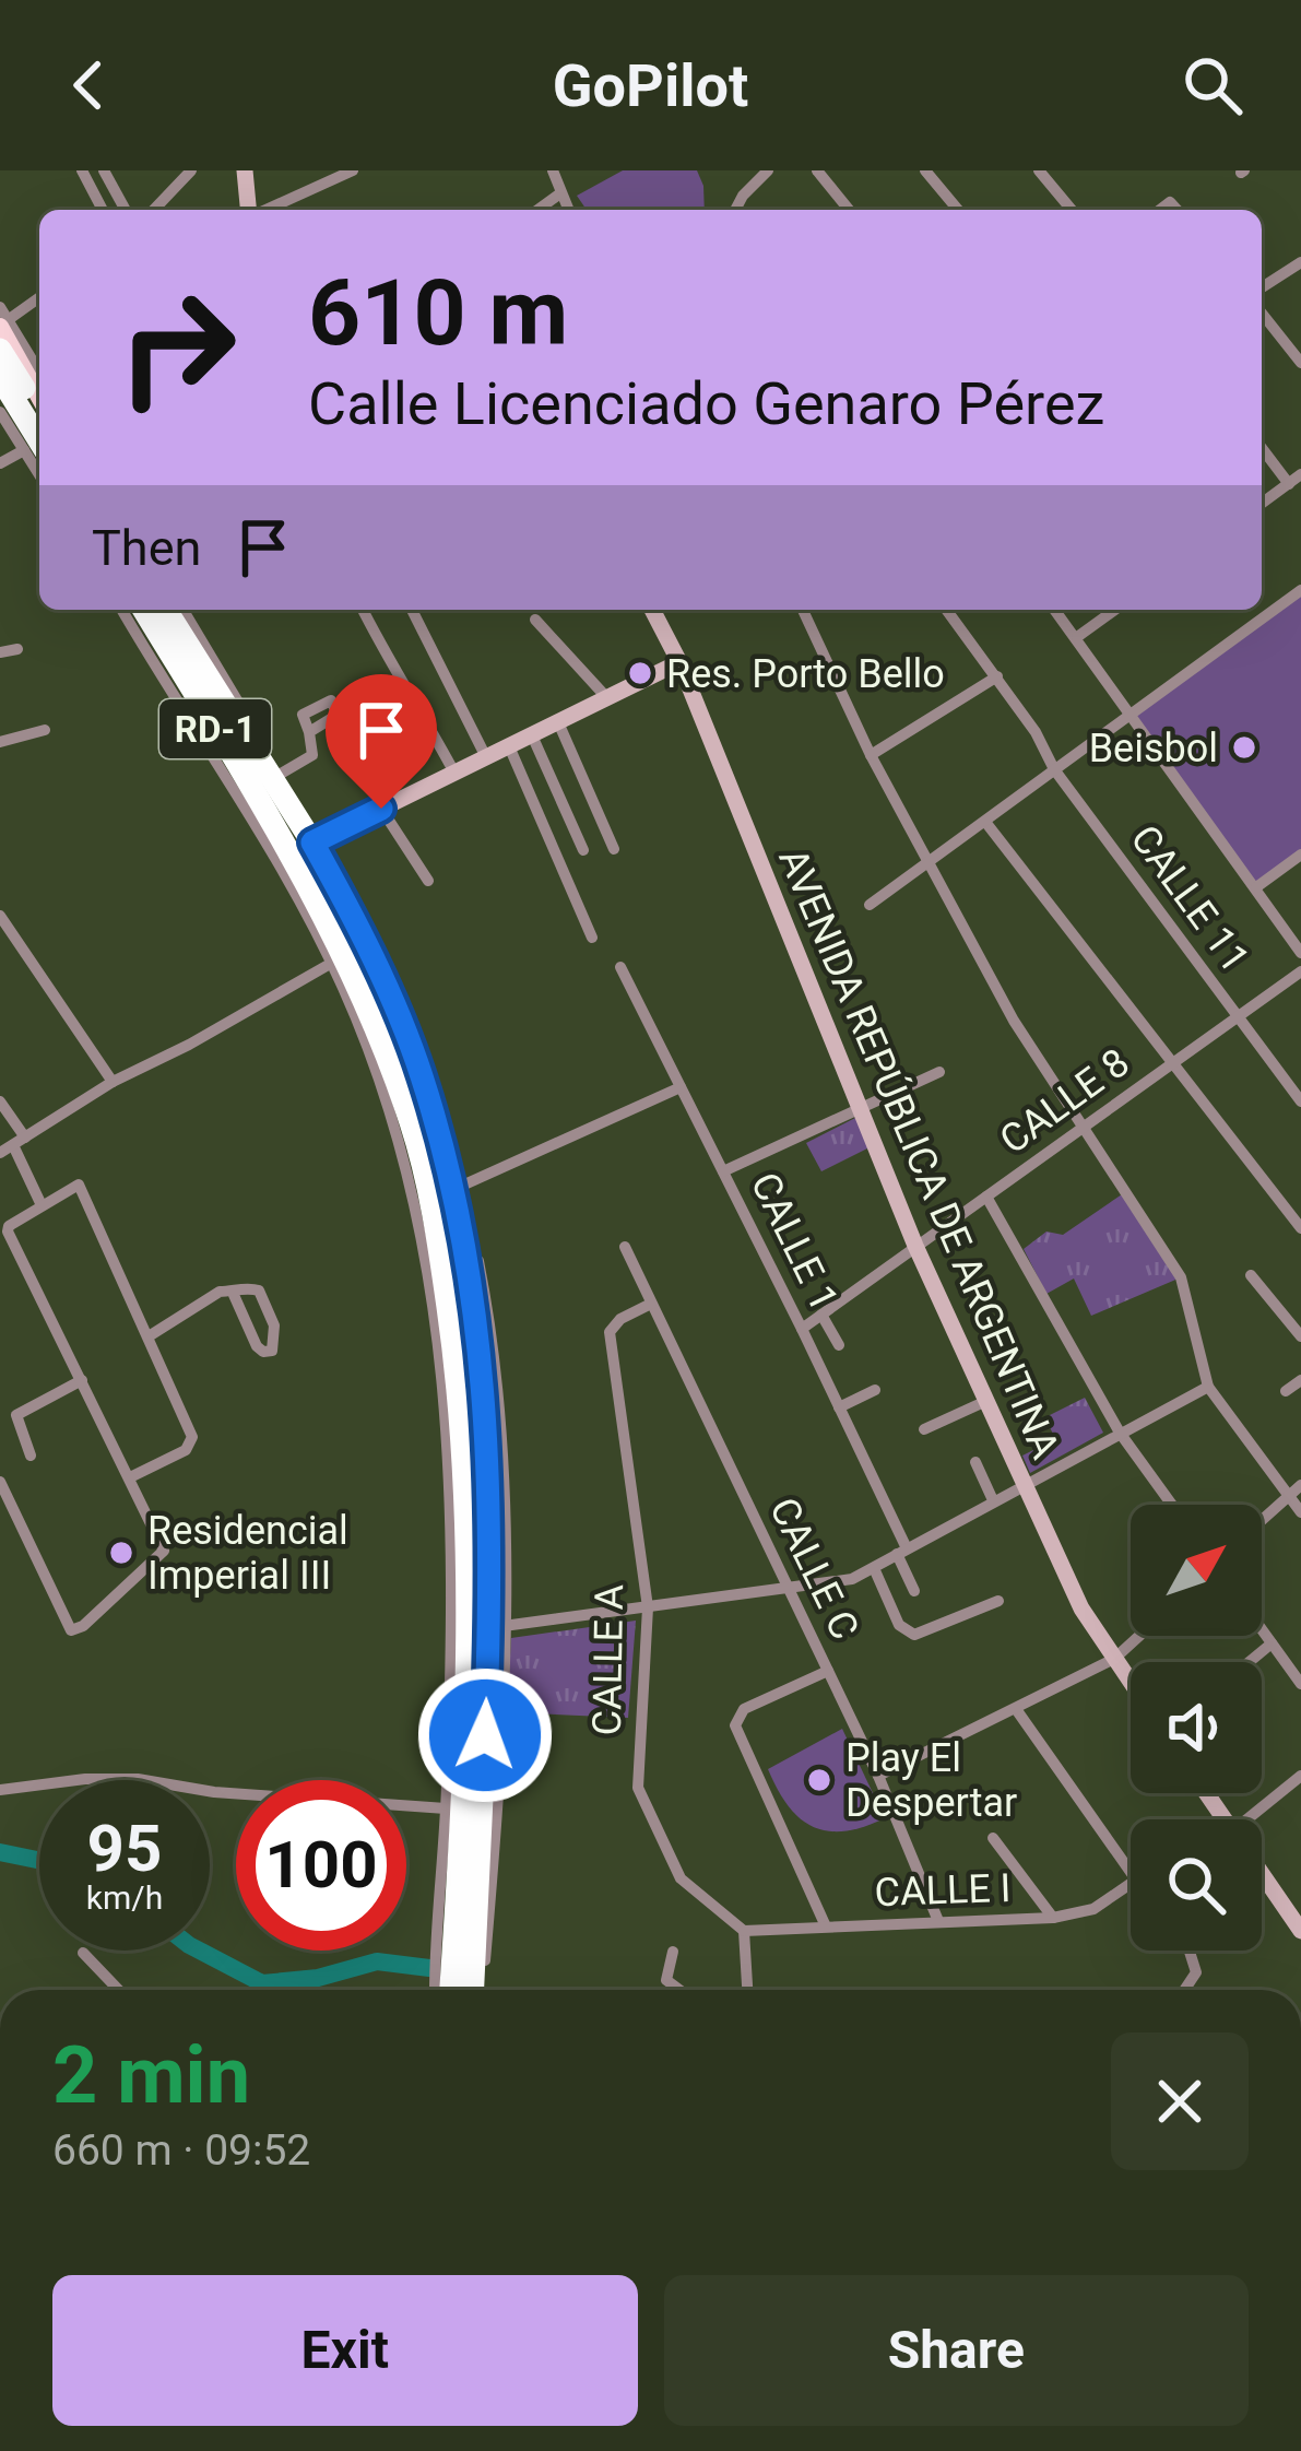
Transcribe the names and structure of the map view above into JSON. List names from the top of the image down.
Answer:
{
  "streets": {
    "highway": ["RD-1"],
    "main road": ["AVENIDA REPÚBLICA DE ARGENTINA"],
    "street": [
      "CALLE 11",
      "CALLE 8",
      "CALLE 1",
      "CALLE C",
      "CALLE A",
      "CALLE I"
    ]
  },
  "crossings": [
    ["CALLE 11", "CALLE 8"],
    ["CALLE 8", "AVENIDA REPÚBLICA DE ARGENTINA"],
    ["CALLE 8", "CALLE 1"],
    ["CALLE C", "CALLE A"],
    ["CALLE C", "CALLE I"],
    ["CALLE A", "CALLE I"]
  ],
  "places": [
    "Res. Porto Bello",
    "Beisbol",
    "Residencial Imperial III",
    "Play El Despertar"
  ],
  "north": "top right",
  "page": {
    "header": "GoPilot",
    "turn": ["610 m", "Calle Licenciado Genaro Pérez"],
    "then": "Then",
    "speed": "95 km/h",
    "limit": "100",
    "heading": ["2 min", "660 m · 09:52"],
    "buttons": ["Exit", "Share"]
  }
}
